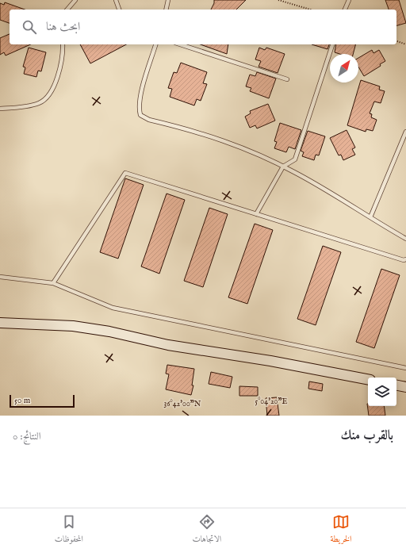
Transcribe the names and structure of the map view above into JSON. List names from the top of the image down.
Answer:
{
  "scale_bar": "50 m",
  "north": "top right",
  "page": {
    "search": "ابحث هنا",
    "scale": "50 m",
    "heading": ["بالقرب منك", "النتائج: 0"],
    "nav": ["الخريطة", "الاتجاهات", "المحفوظات"]
  },
  "coordinates": ["5°04'20\"E", "36°42'00\"N"]
}
